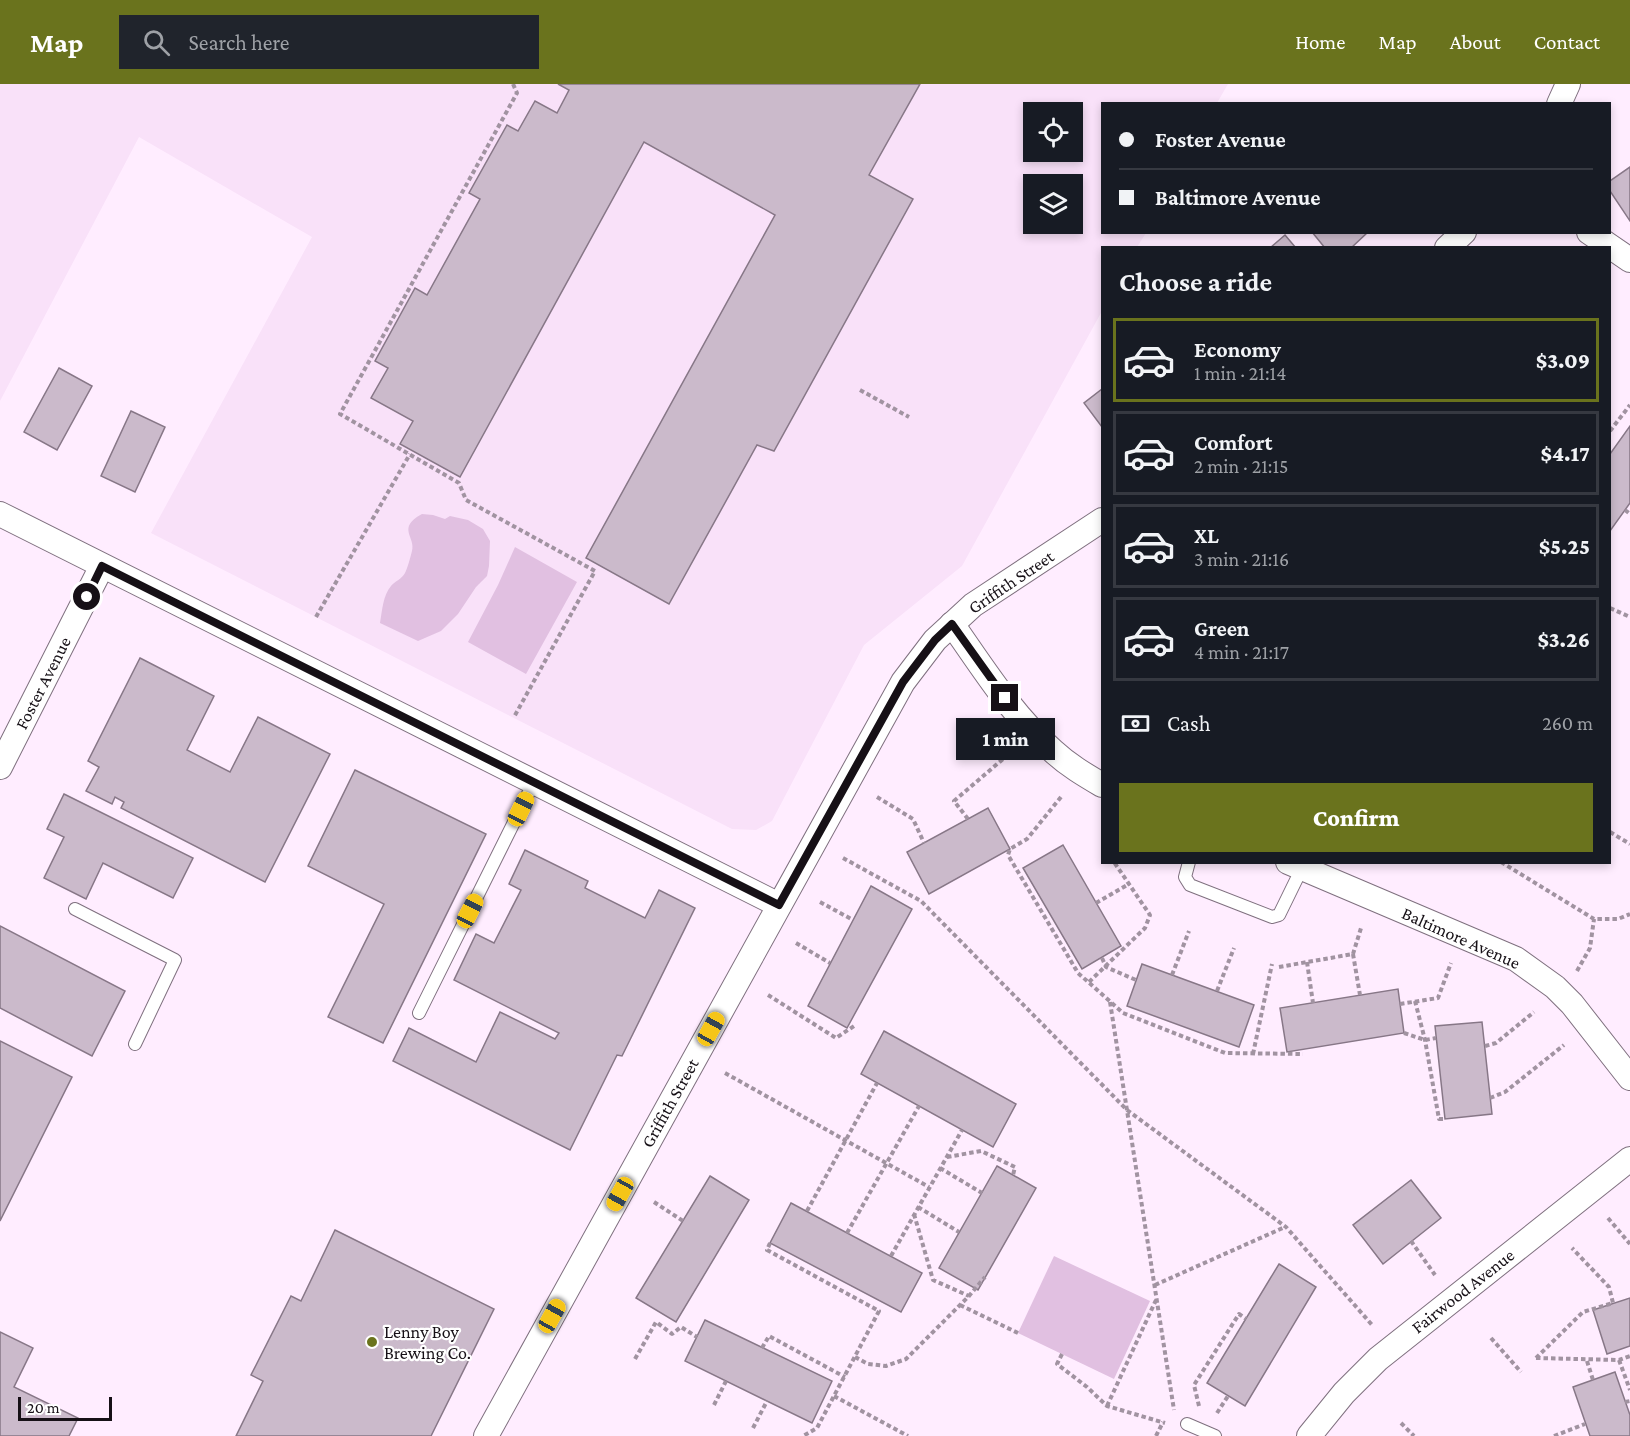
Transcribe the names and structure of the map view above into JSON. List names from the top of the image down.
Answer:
{
  "streets": {
    "street": [
      "Griffith Street",
      "Foster Avenue",
      "Baltimore Avenue",
      "Fairwood Avenue"
    ]
  },
  "places": ["Lenny Boy Brewing Co."],
  "scale_bar": "20 m",
  "page": {
    "header": "Map",
    "search": "Search here",
    "nav": [
      "Home",
      "Map",
      "About",
      "Contact"
    ],
    "banner": ["Foster Avenue", "Baltimore Avenue"],
    "heading": "Choose a ride",
    "list": [
      {
        "name": "Economy",
        "note": "1 min · 21:14",
        "value": "$3.09"
      },
      {
        "name": "Comfort",
        "note": "2 min · 21:15",
        "value": "$4.17"
      },
      {
        "name": "XL",
        "note": "3 min · 21:16",
        "value": "$5.25"
      },
      {
        "name": "Green",
        "note": "4 min · 21:17",
        "value": "$3.26"
      }
    ],
    "pay": ["Cash", "260 m"],
    "bubble": "1 min",
    "buttons": "Confirm",
    "scale": "20 m"
  }
}
